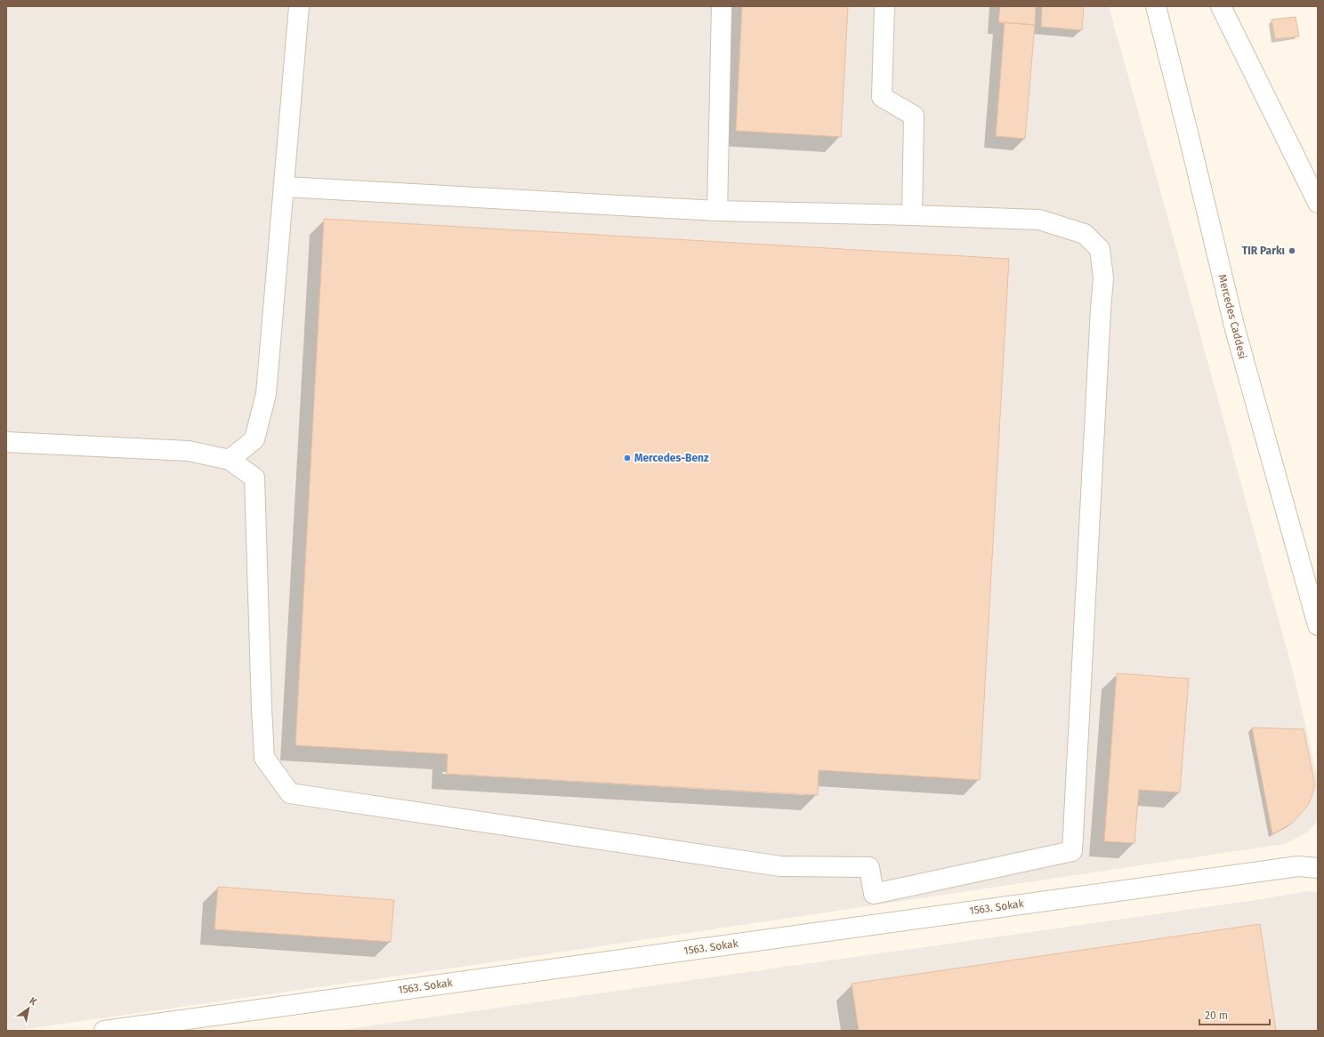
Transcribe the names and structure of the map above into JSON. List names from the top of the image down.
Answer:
{
  "streets": {
    "street": ["Mercedes Caddesi", "1563. Sokak"]
  },
  "places": ["TIR Parkı", "Mercedes-Benz"],
  "scale_bar": "20 m",
  "north": "top right"
}
